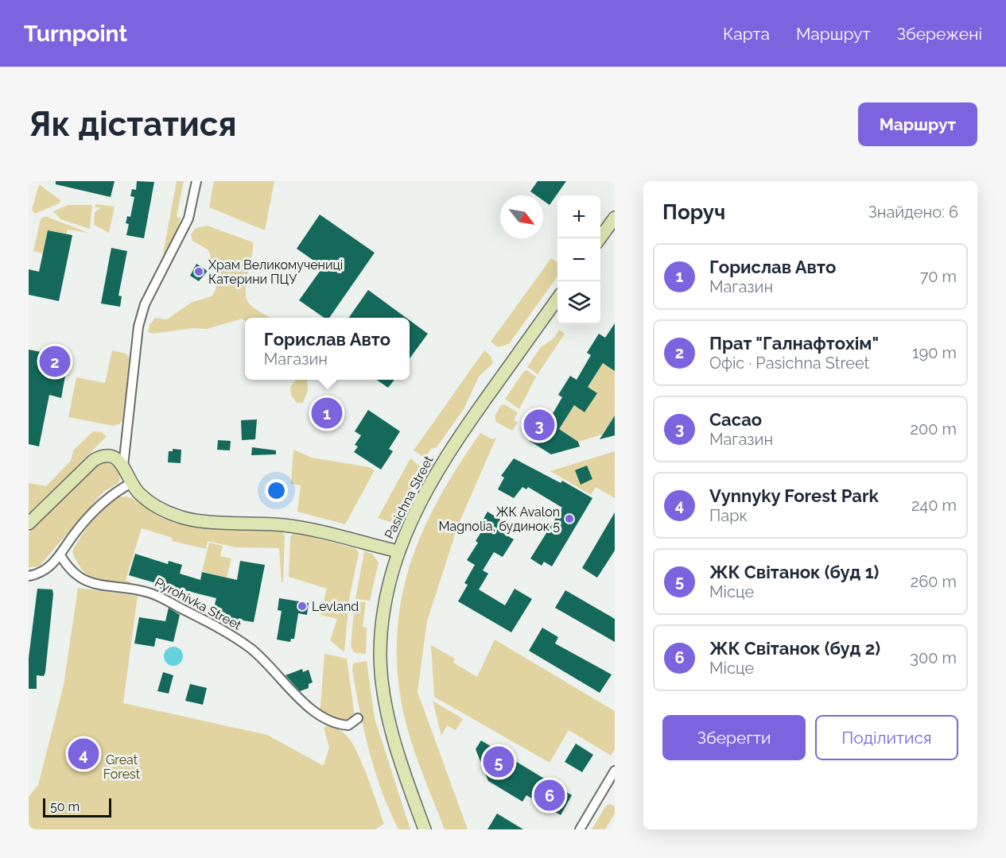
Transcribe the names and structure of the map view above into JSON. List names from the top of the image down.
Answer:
{
  "streets": {
    "main road": ["Pasichna Street"],
    "street": ["Pyrohivka Street"]
  },
  "parks": ["Great Forest"],
  "places": ["Храм Великомучениці Катерини ПЦУ", "ЖК Avalon Magnolia, будинок 5", "Levland"],
  "scale_bar": "50 m",
  "north": "bottom right",
  "page": {
    "header": "Turnpoint",
    "nav": ["Карта", "Маршрут", "Збережені"],
    "buttons": [
      "Маршрут",
      ["Зберегти", "Поділитися"]
    ],
    "title": "Як дістатися",
    "heading": ["Поруч", "Знайдено: 6"],
    "map_buttons": ["+", "−"],
    "list": [
      {
        "mark": "1",
        "name": "Горислав Авто",
        "note": "Магазин",
        "value": "70 m"
      },
      {
        "mark": "2",
        "name": "Прат \"Галнафтохім\"",
        "note": "Офіс · Pasichna Street",
        "value": "190 m"
      },
      {
        "mark": "3",
        "name": "Cacao",
        "note": "Магазин",
        "value": "200 m"
      },
      {
        "mark": "4",
        "name": "Vynnyky Forest Park",
        "note": "Парк",
        "value": "240 m"
      },
      {
        "mark": "5",
        "name": "ЖК Світанок (буд 1)",
        "note": "Місце",
        "value": "260 m"
      },
      {
        "mark": "6",
        "name": "ЖК Світанок (буд 2)",
        "note": "Місце",
        "value": "300 m"
      }
    ],
    "popup": ["Горислав Авто", "Магазин"],
    "pins": [
      "2",
      "1",
      "3",
      "4",
      "5",
      "6"
    ],
    "scale": "50 m"
  }
}
